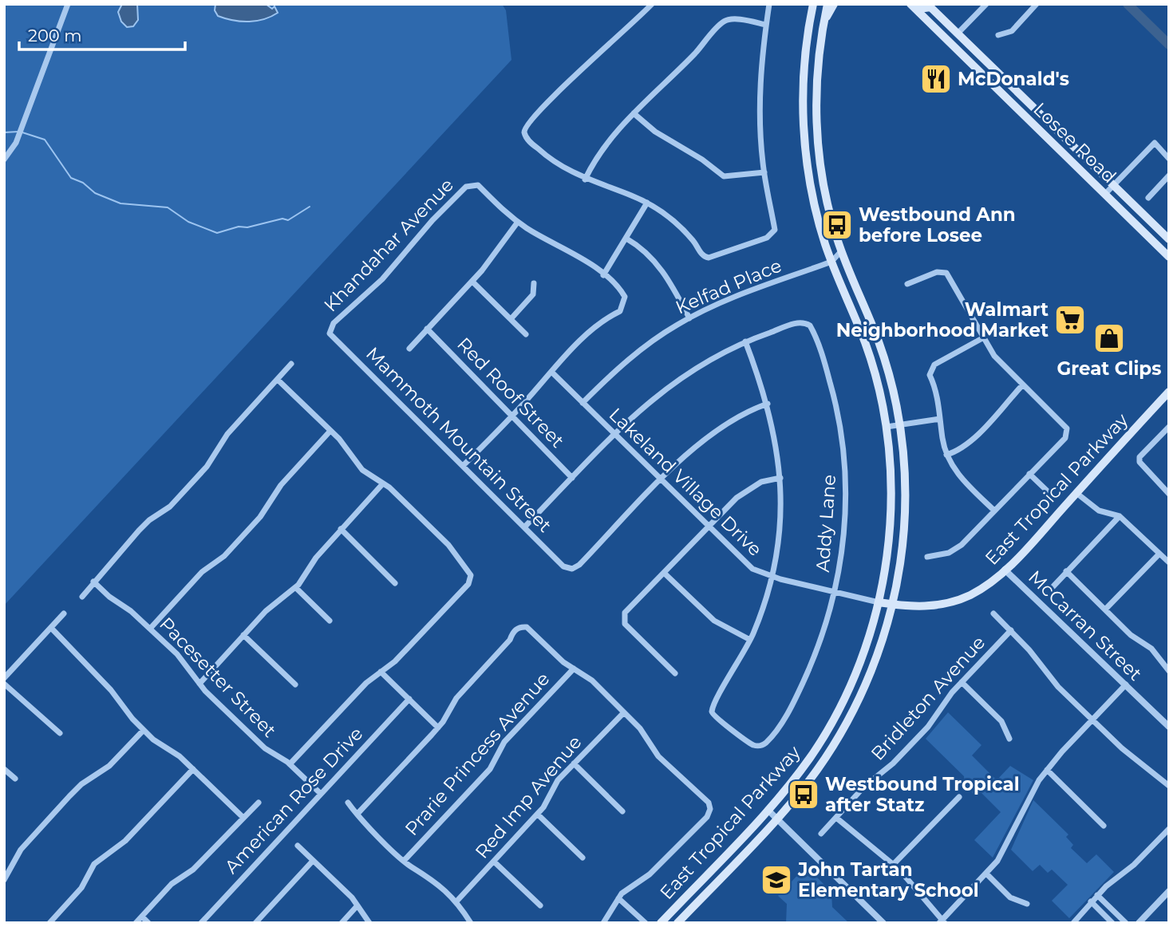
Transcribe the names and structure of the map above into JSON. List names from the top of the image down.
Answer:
{
  "streets": {
    "main road": ["Losee Road", "East Tropical Parkway"],
    "street": [
      "Khandahar Avenue",
      "Kelfad Place",
      "Red Roof Street",
      "Mammoth Mountain Street",
      "Lakeland Village Drive",
      "Addy Lane",
      "McCarran Street",
      "Pacesetter Street",
      "Bridleton Avenue",
      "Prarie Princess Avenue",
      "Red Imp Avenue",
      "American Rose Drive"
    ]
  },
  "crossings": [
    ["Khandahar Avenue", "Mammoth Mountain Street"],
    ["Kelfad Place", "Lakeland Village Drive"],
    ["Mammoth Mountain Street", "Lakeland Village Drive"],
    ["Lakeland Village Drive", "East Tropical Parkway"],
    ["Lakeland Village Drive", "Addy Lane"],
    ["East Tropical Parkway", "McCarran Street"],
    ["Pacesetter Street", "American Rose Drive"]
  ],
  "places": {
    "restaurant": ["McDonald's"],
    "bus stop": ["Westbound Ann before Losee", "Westbound Tropical after Statz"],
    "supermarket": ["Walmart Neighborhood Market"],
    "shop": ["Great Clips"],
    "school or university": ["John Tartan Elementary School"]
  },
  "scale_bar": "200 m"
}
